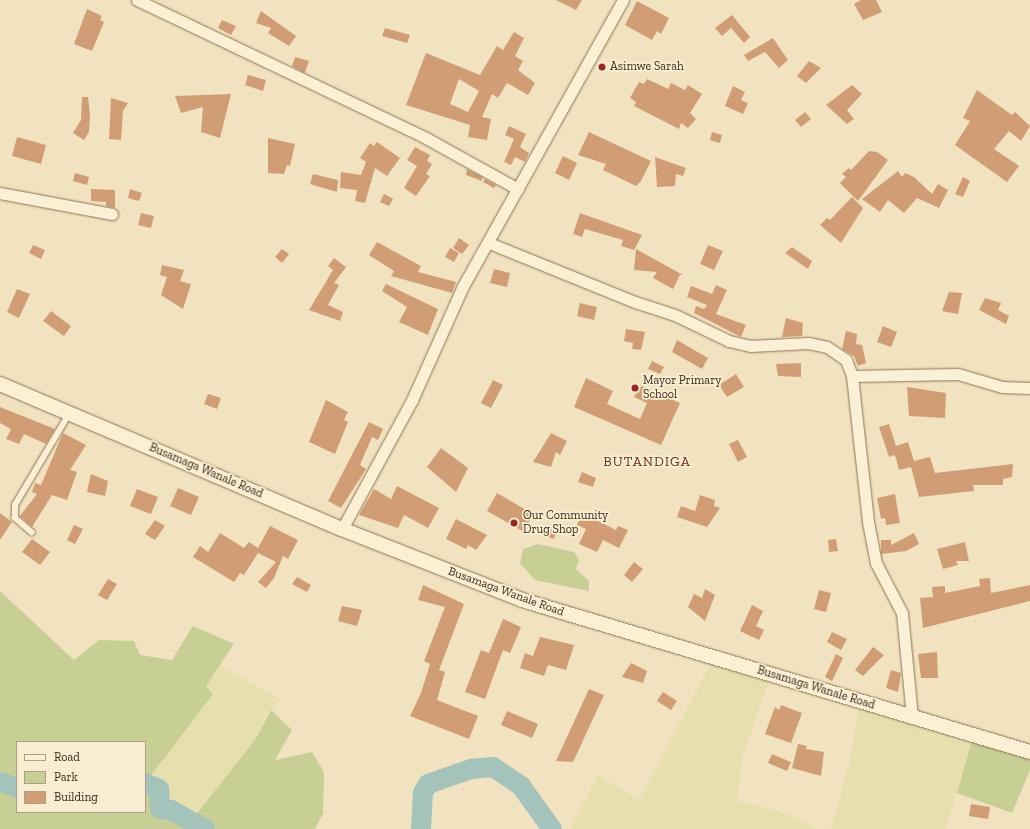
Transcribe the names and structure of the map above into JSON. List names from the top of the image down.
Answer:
{
  "streets": {
    "street": ["Busamaga Wanale Road"]
  },
  "districts": ["BUTANDIGA"],
  "places": ["Asimwe Sarah", "Mayor Primary School", "Our Community Drug Shop"],
  "legend": ["Road", "Park", "Building"]
}
